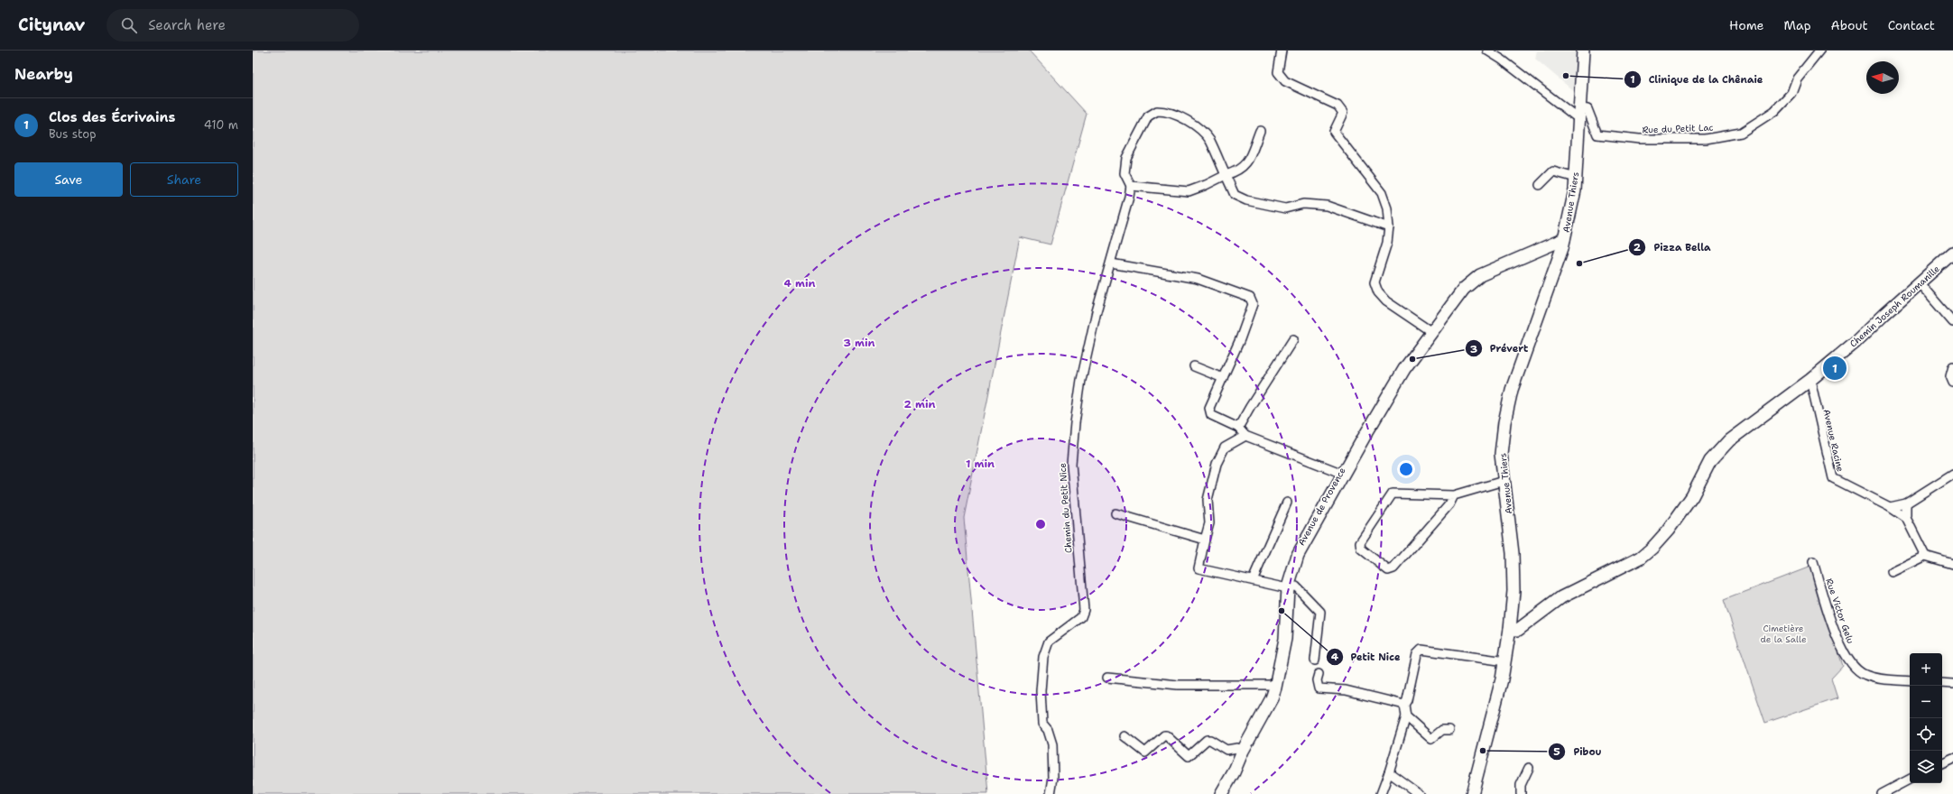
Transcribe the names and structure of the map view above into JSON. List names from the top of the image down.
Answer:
{
  "streets": {
    "street": [
      "Rue du Petit Lac",
      "Avenue Thiers",
      "Chemin Joseph Roumanille",
      "Avenue Racine",
      "Avenue de Provence",
      "Chemin du Petit Nice",
      "Rue Victor Gelu"
    ]
  },
  "crossings": [
    ["Rue du Petit Lac", "Avenue Thiers"],
    ["Avenue Thiers", "Chemin Joseph Roumanille"],
    ["Avenue Thiers", "Avenue de Provence"],
    ["Chemin Joseph Roumanille", "Avenue Racine"]
  ],
  "parks": ["Cimetière de la Salle"],
  "places": [
    "Clinique de la Chênaie",
    "Pizza Bella",
    "Prévert",
    "Petit Nice",
    "Pibou"
  ],
  "north": "left",
  "page": {
    "header": "Citynav",
    "search": "Search here",
    "nav": [
      "Home",
      "Map",
      "About",
      "Contact"
    ],
    "heading": "Nearby",
    "list": [
      {
        "mark": "1",
        "name": "Clos des Écrivains",
        "note": "Bus stop",
        "value": "410 m"
      }
    ],
    "buttons": ["Save", "Share"],
    "pins": "1",
    "map_buttons": ["+", "−"]
  },
  "rings": [
    "4 min",
    "3 min",
    "2 min",
    "1 min"
  ]
}
